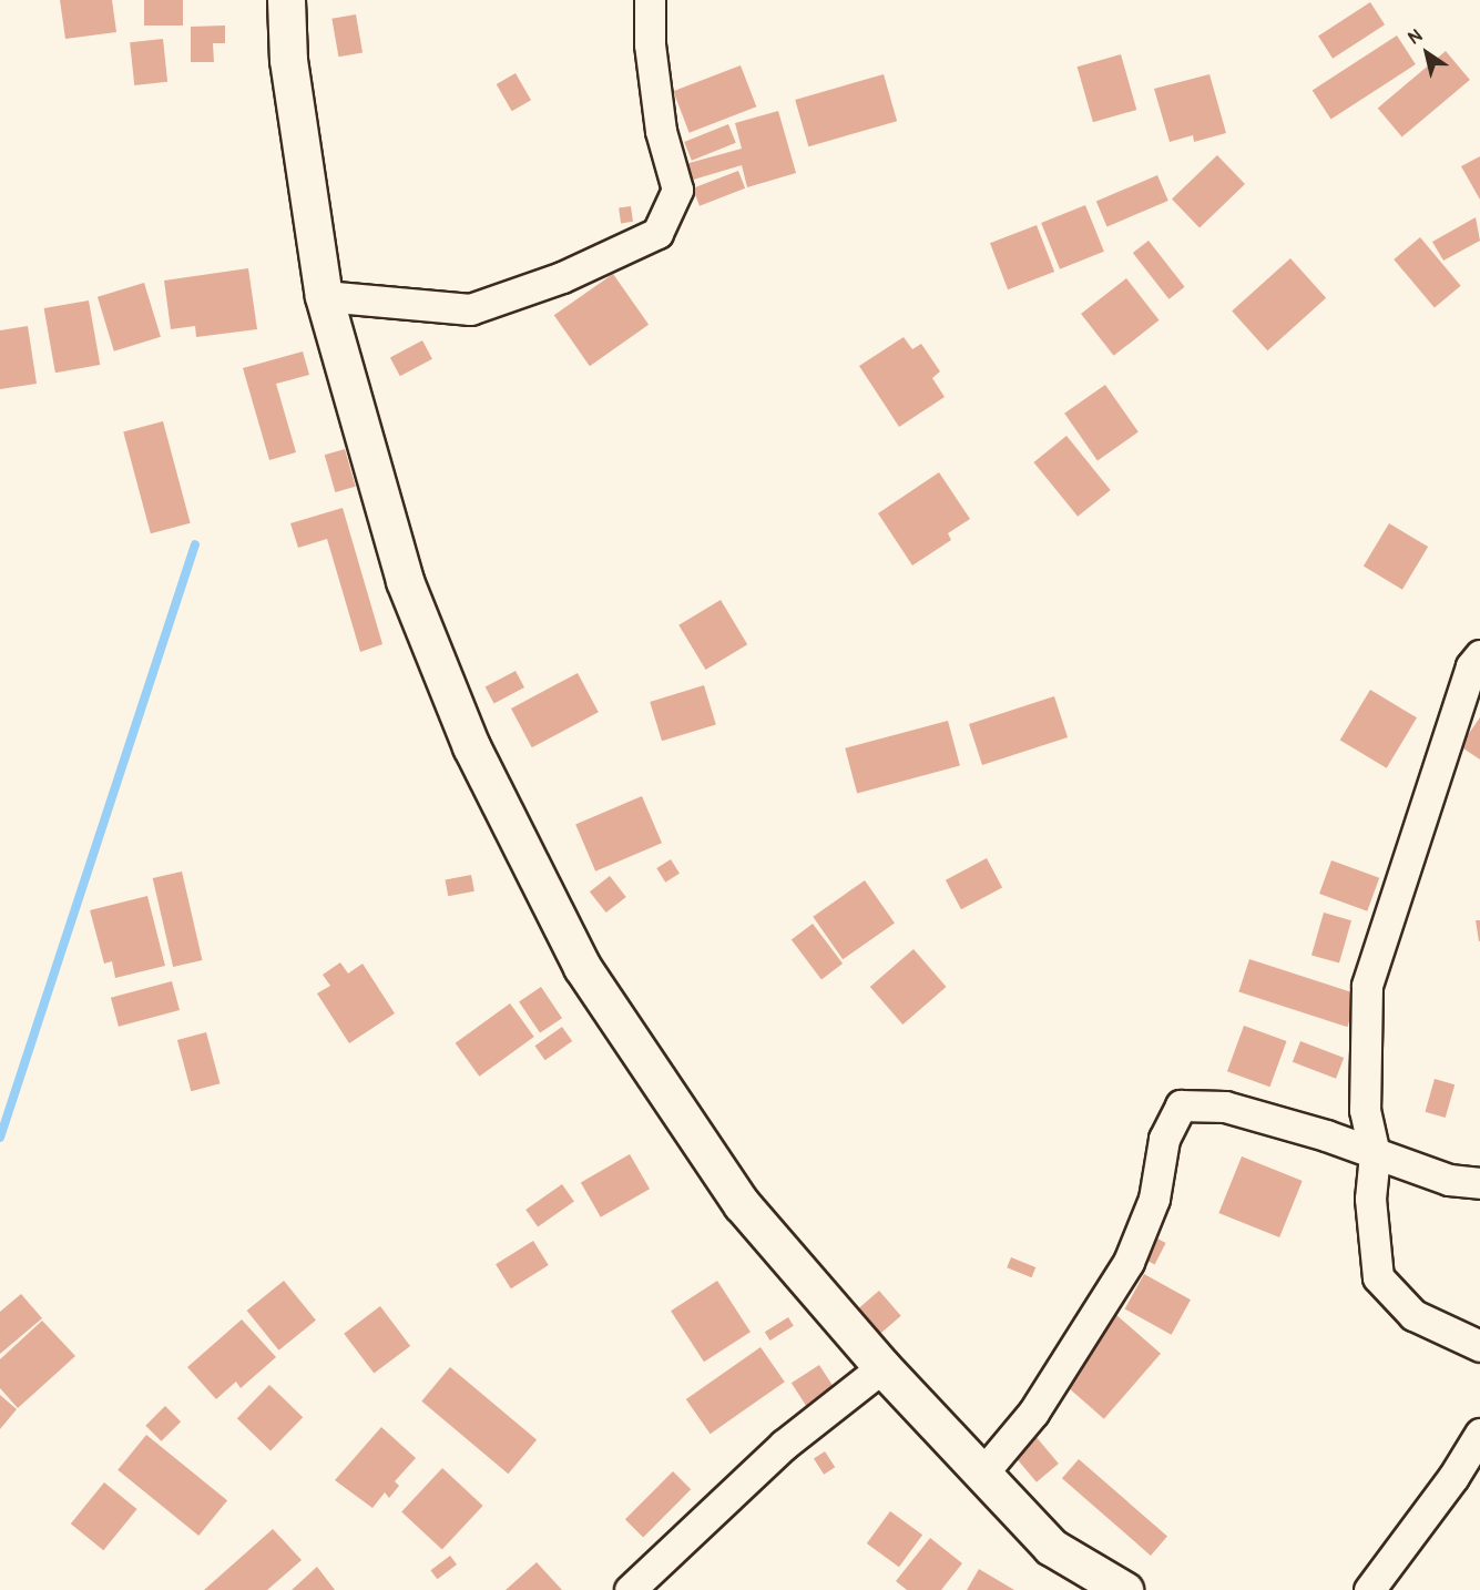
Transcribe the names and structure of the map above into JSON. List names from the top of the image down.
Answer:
{
  "north": "top left"
}
